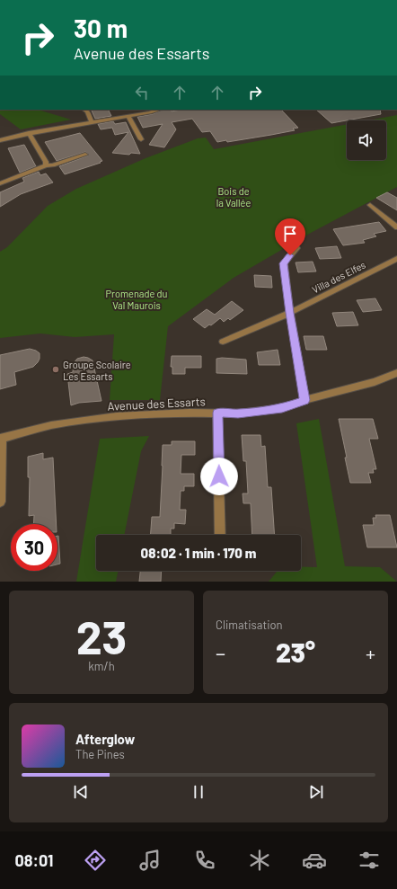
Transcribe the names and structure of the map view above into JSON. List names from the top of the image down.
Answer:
{
  "streets": {
    "street": ["Villa des Elfes", "Avenue des Essarts"]
  },
  "parks": ["Bois de la Vallée", "Promenade du Val Maurois"],
  "places": ["Groupe Scolaire Les Essarts"],
  "page": {
    "turn": ["30 m", "Avenue des Essarts"],
    "limit": "30",
    "trip": "08:02 · 1 min · 170 m",
    "tile": [
      ["23", "km/h"],
      "Climatisation"
    ],
    "heat": ["−", "23°", "+"],
    "song": ["Afterglow", "The Pines"],
    "tabs": "08:01"
  }
}
